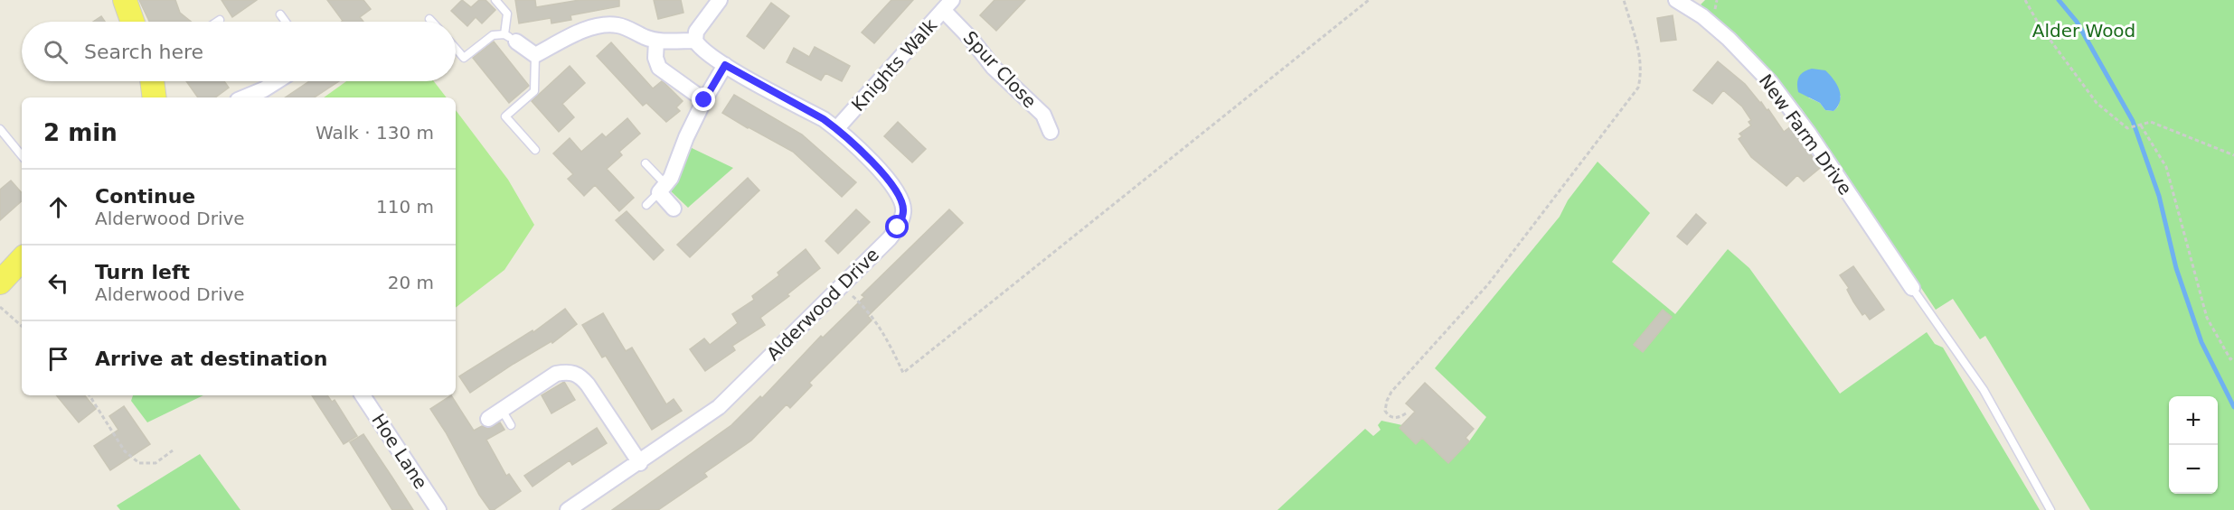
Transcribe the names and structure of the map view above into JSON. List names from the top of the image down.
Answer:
{
  "streets": {
    "street": [
      "Knights Walk",
      "Spur Close",
      "New Farm Drive",
      "Alderwood Drive",
      "Hoe Lane"
    ]
  },
  "crossings": [
    ["Knights Walk", "Spur Close"],
    ["Knights Walk", "Alderwood Drive"]
  ],
  "parks": ["Alder Wood"],
  "page": {
    "search": "Search here",
    "heading": ["2 min", "Walk · 130 m"],
    "list": [
      ["Continue", "Alderwood Drive", "110 m"],
      ["Turn left", "Alderwood Drive", "20 m"],
      "Arrive at destination"
    ],
    "map_buttons": ["+", "−"]
  }
}
